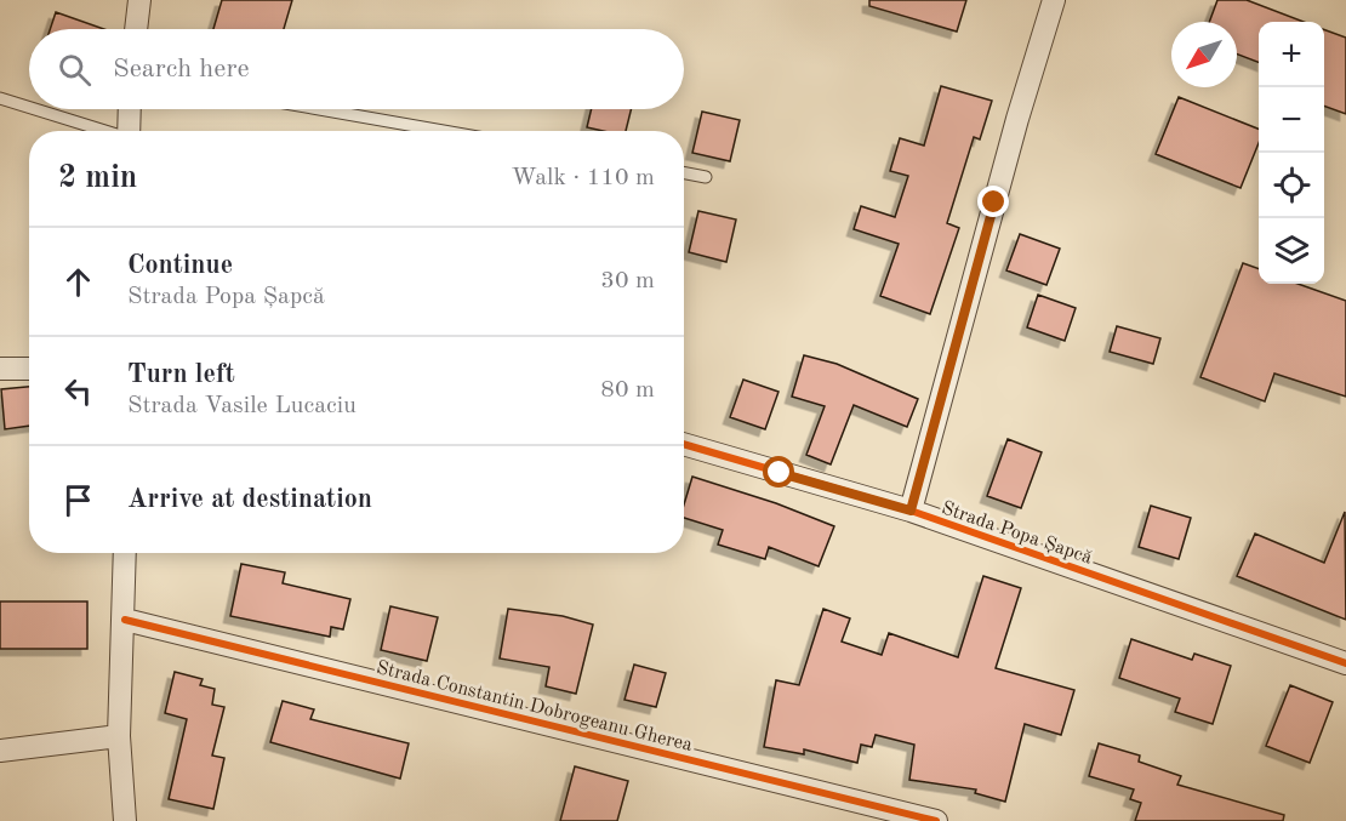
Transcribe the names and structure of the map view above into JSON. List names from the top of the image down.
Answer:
{
  "streets": {
    "street": ["Strada Popa Șapcă", "Strada Constantin Dobrogeanu Gherea"]
  },
  "north": "bottom left",
  "page": {
    "map_buttons": ["+", "−"],
    "search": "Search here",
    "heading": ["2 min", "Walk · 110 m"],
    "list": [
      ["Continue", "Strada Popa Șapcă", "30 m"],
      ["Turn left", "Strada Vasile Lucaciu", "80 m"],
      "Arrive at destination"
    ]
  }
}
